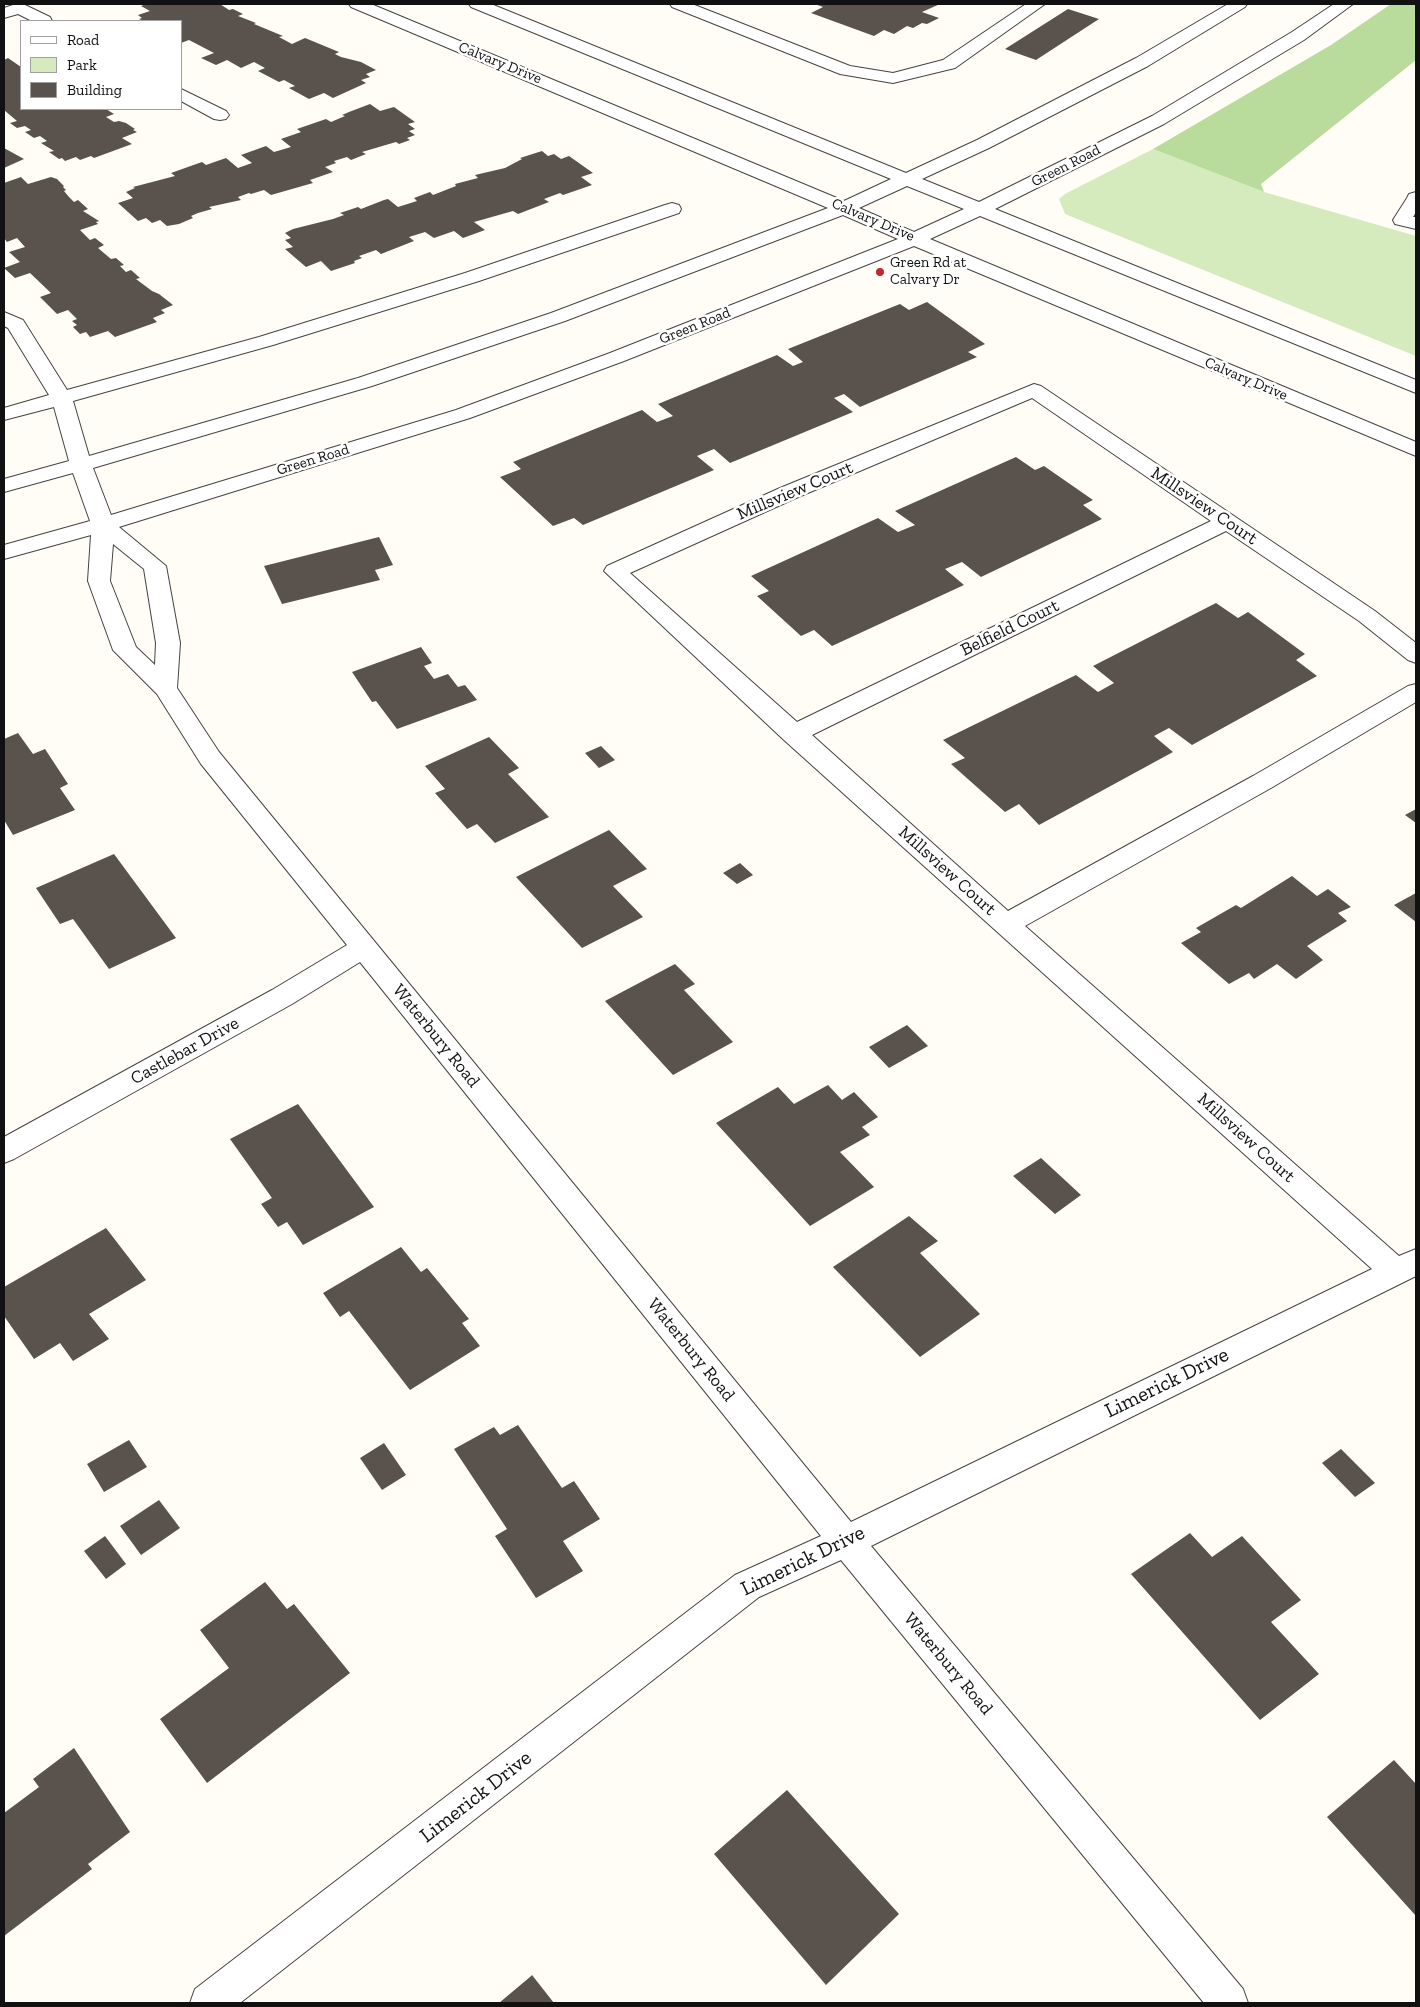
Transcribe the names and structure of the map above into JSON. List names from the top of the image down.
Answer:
{
  "streets": {
    "street": [
      "Calvary Drive",
      "Green Road",
      "Millsview Court",
      "Belfield Court",
      "Waterbury Road",
      "Castlebar Drive",
      "Limerick Drive"
    ]
  },
  "crossings": [
    ["Calvary Drive", "Green Road"],
    ["Green Road", "Waterbury Road"],
    ["Millsview Court", "Belfield Court"],
    ["Millsview Court", "Limerick Drive"],
    ["Waterbury Road", "Castlebar Drive"],
    ["Waterbury Road", "Limerick Drive"]
  ],
  "places": ["Green Rd at Calvary Dr"],
  "legend": ["Road", "Park", "Building"]
}
